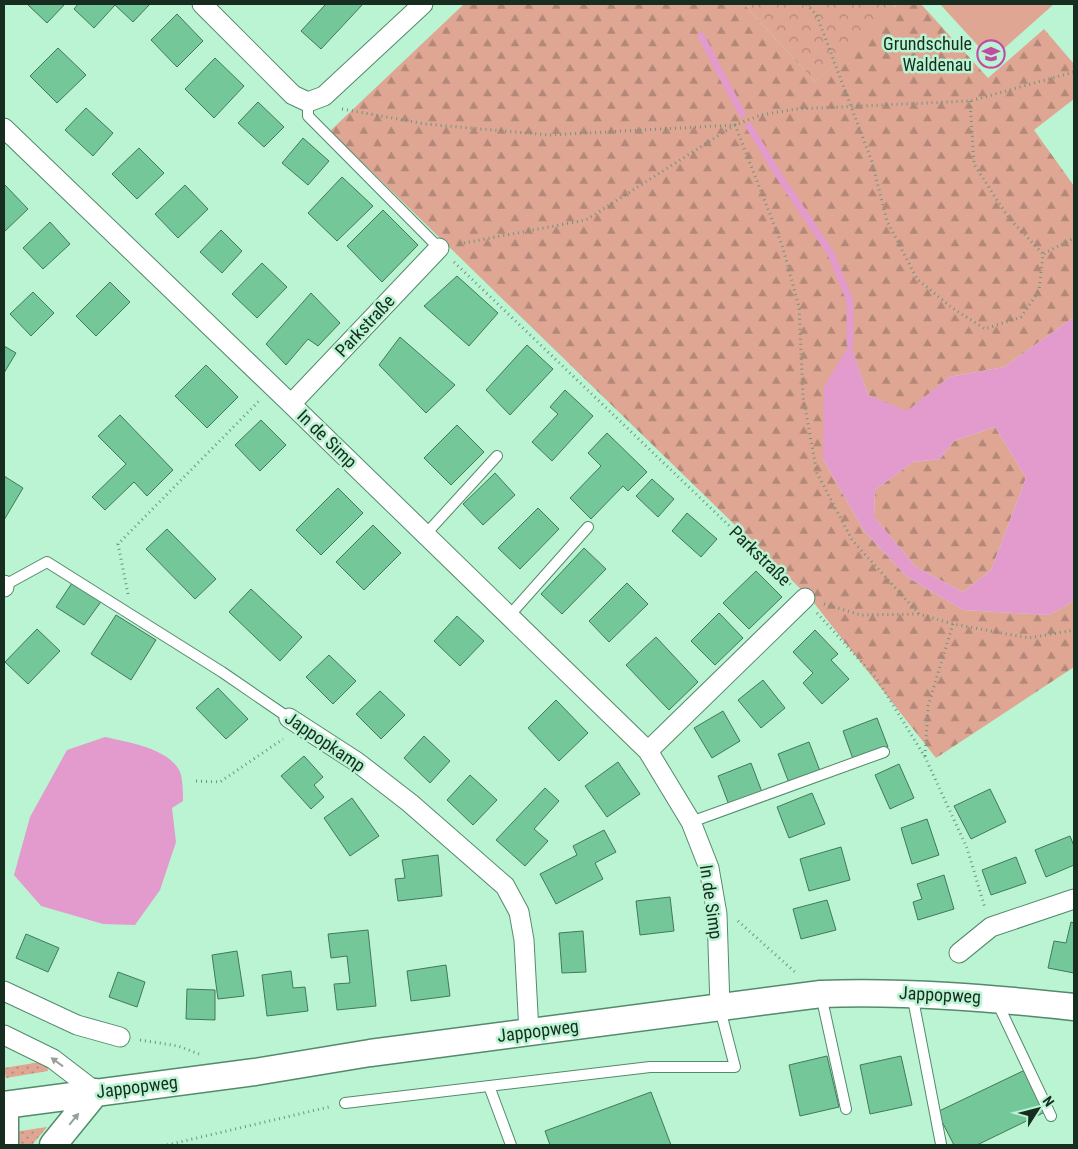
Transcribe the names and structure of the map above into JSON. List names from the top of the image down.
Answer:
{
  "streets": {
    "street": [
      "Parkstraße",
      "In de Simp",
      "Jappopkamp",
      "Jappopweg"
    ]
  },
  "crossings": [
    ["Parkstraße", "In de Simp"],
    ["In de Simp", "Jappopweg"],
    ["Jappopkamp", "Jappopweg"]
  ],
  "places": {
    "school or university": ["Grundschule Waldenau"]
  },
  "north": "top right"
}
